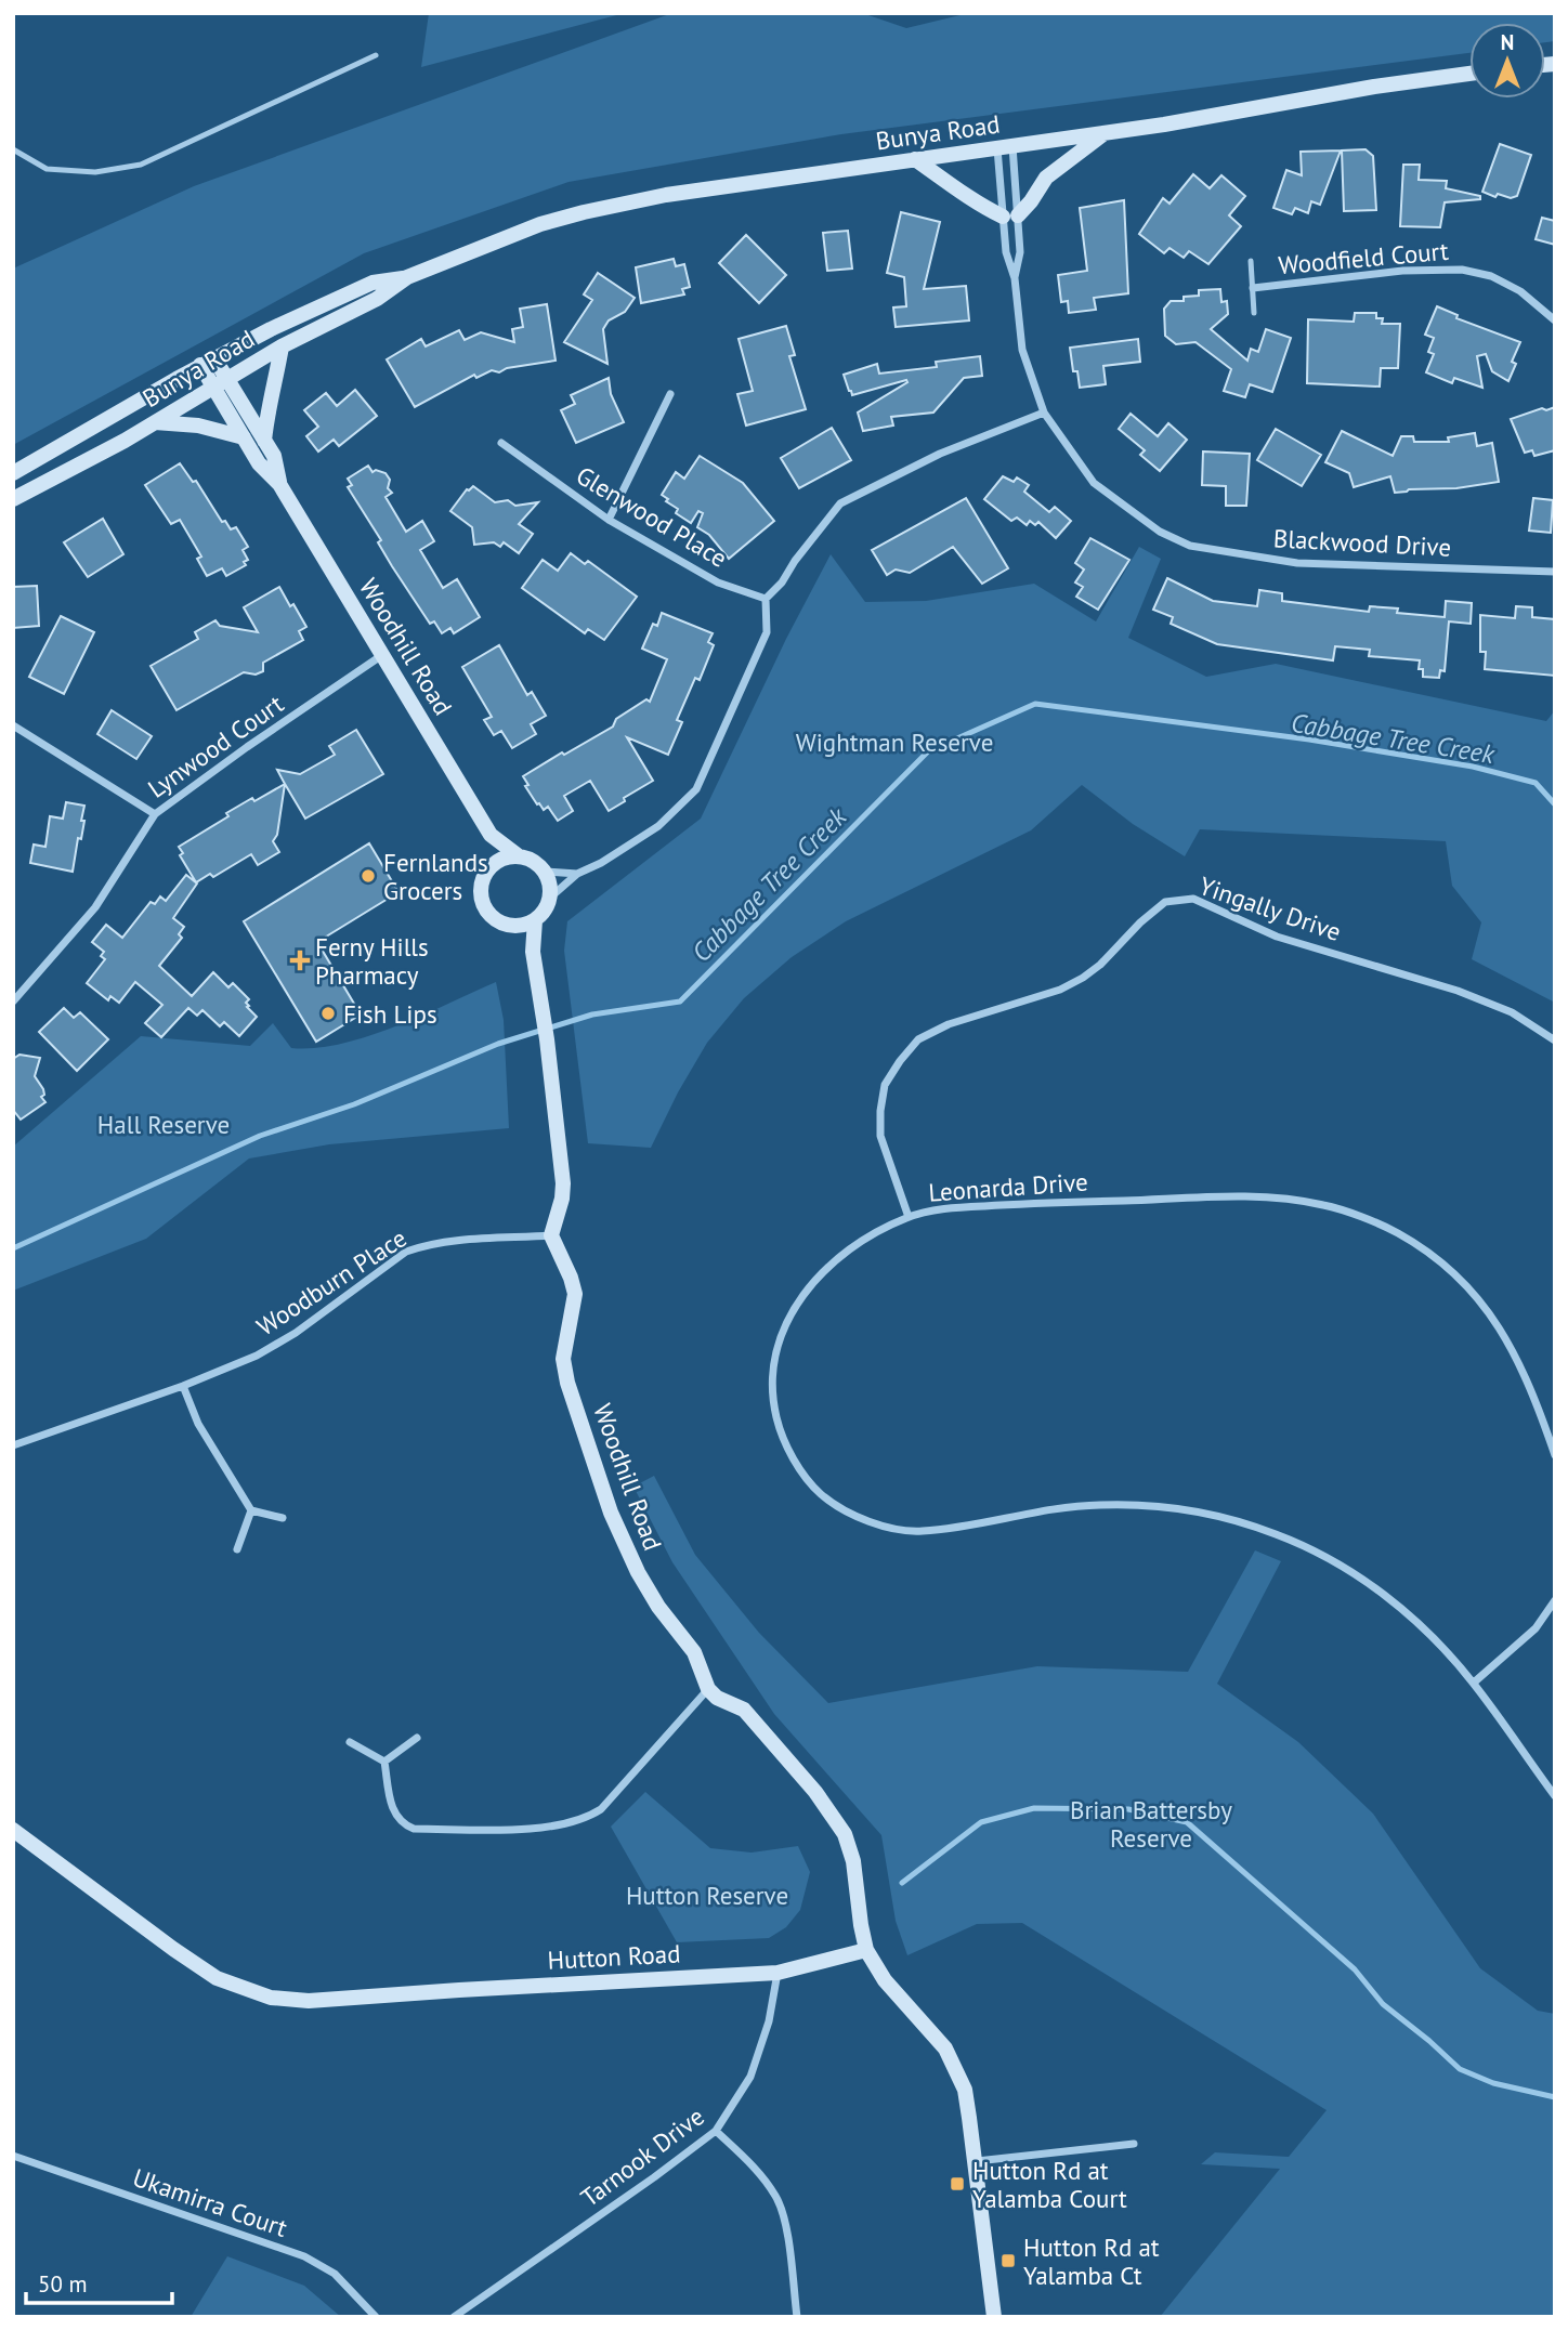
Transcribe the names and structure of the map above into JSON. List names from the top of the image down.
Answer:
{
  "streets": {
    "street": [
      "Bunya Road",
      "Woodfield Court",
      "Glenwood Place",
      "Blackwood Drive",
      "Woodhill Road",
      "Lynwood Court",
      "Yingally Drive",
      "Leonarda Drive",
      "Woodburn Place",
      "Hutton Road",
      "Tarnook Drive",
      "Ukamirra Court"
    ]
  },
  "crossings": [
    ["Bunya Road", "Blackwood Drive"],
    ["Bunya Road", "Woodhill Road"],
    ["Woodhill Road", "Lynwood Court"],
    ["Woodhill Road", "Woodburn Place"],
    ["Yingally Drive", "Leonarda Drive"],
    ["Hutton Road", "Tarnook Drive"]
  ],
  "water": ["Cabbage Tree Creek"],
  "parks": [
    "Wightman Reserve",
    "Hall Reserve",
    "Brian Battersby Reserve",
    "Hutton Reserve"
  ],
  "places": {
    "other": ["Fernlands Grocers", "Fish Lips"],
    "health": ["Ferny Hills Pharmacy"],
    "transit": ["Hutton Rd at Yalamba Court", "Hutton Rd at Yalamba Ct"]
  },
  "scale_bar": "50 m",
  "north": "top"
}
